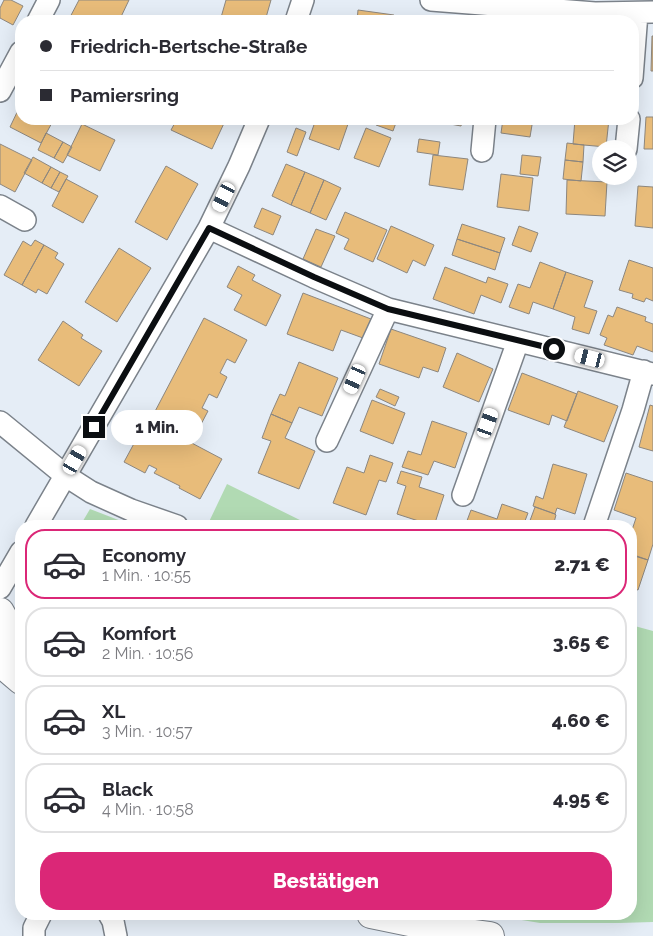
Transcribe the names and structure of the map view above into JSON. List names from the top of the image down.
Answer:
{
  "page": {
    "banner": ["Friedrich-Bertsche-Straße", "Pamiersring"],
    "bubble": "1 Min.",
    "list": [
      {
        "name": "Economy",
        "note": "1 Min. · 10:55",
        "value": "2.71 €"
      },
      {
        "name": "Komfort",
        "note": "2 Min. · 10:56",
        "value": "3.65 €"
      },
      {
        "name": "XL",
        "note": "3 Min. · 10:57",
        "value": "4.60 €"
      },
      {
        "name": "Black",
        "note": "4 Min. · 10:58",
        "value": "4.95 €"
      }
    ],
    "buttons": "Bestätigen"
  }
}
